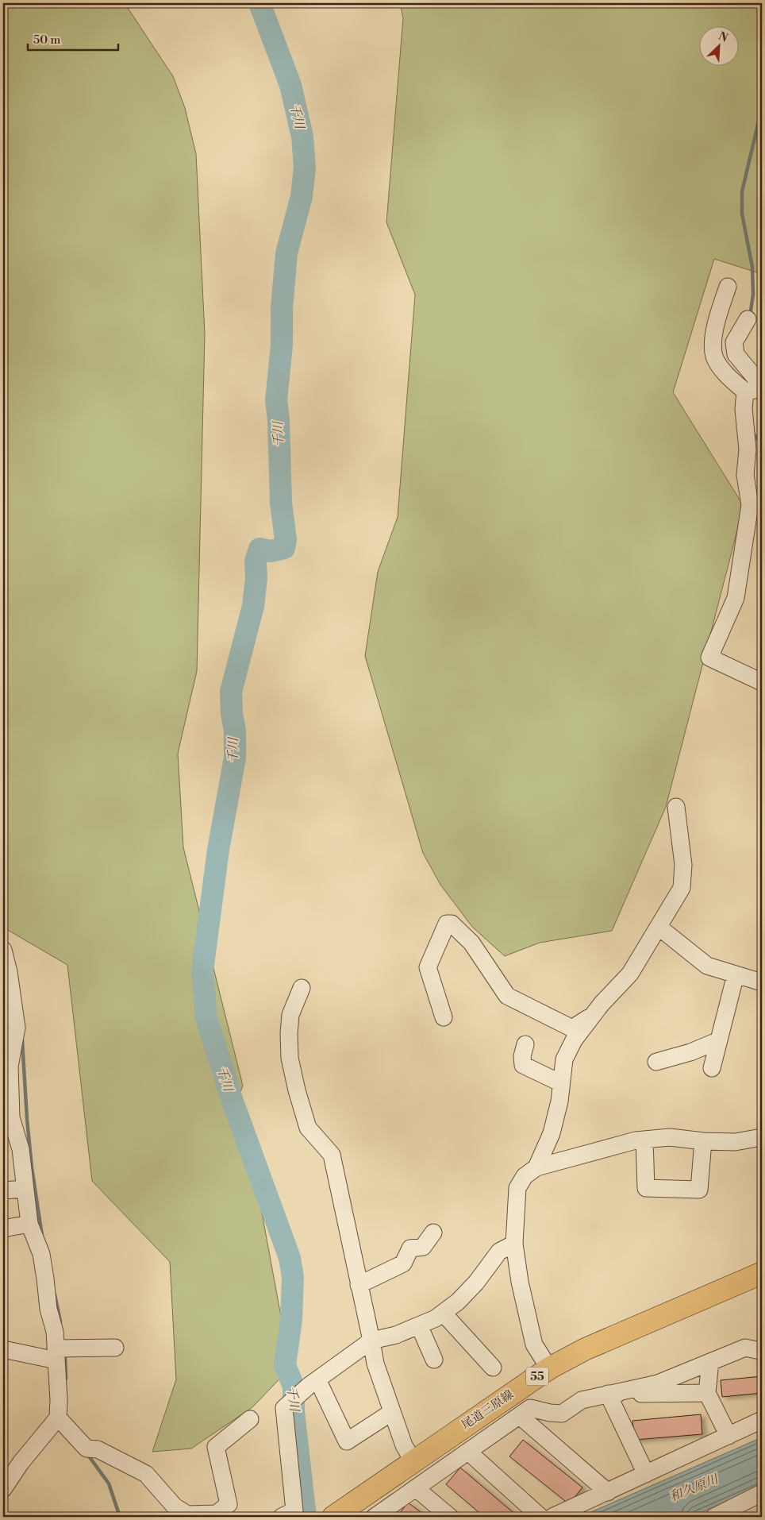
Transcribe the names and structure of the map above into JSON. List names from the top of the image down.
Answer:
{
  "streets": {
    "main road": ["55", "尾道三原線"]
  },
  "water": ["千川", "和久原川"],
  "scale_bar": "50 m",
  "north": "top right"
}
